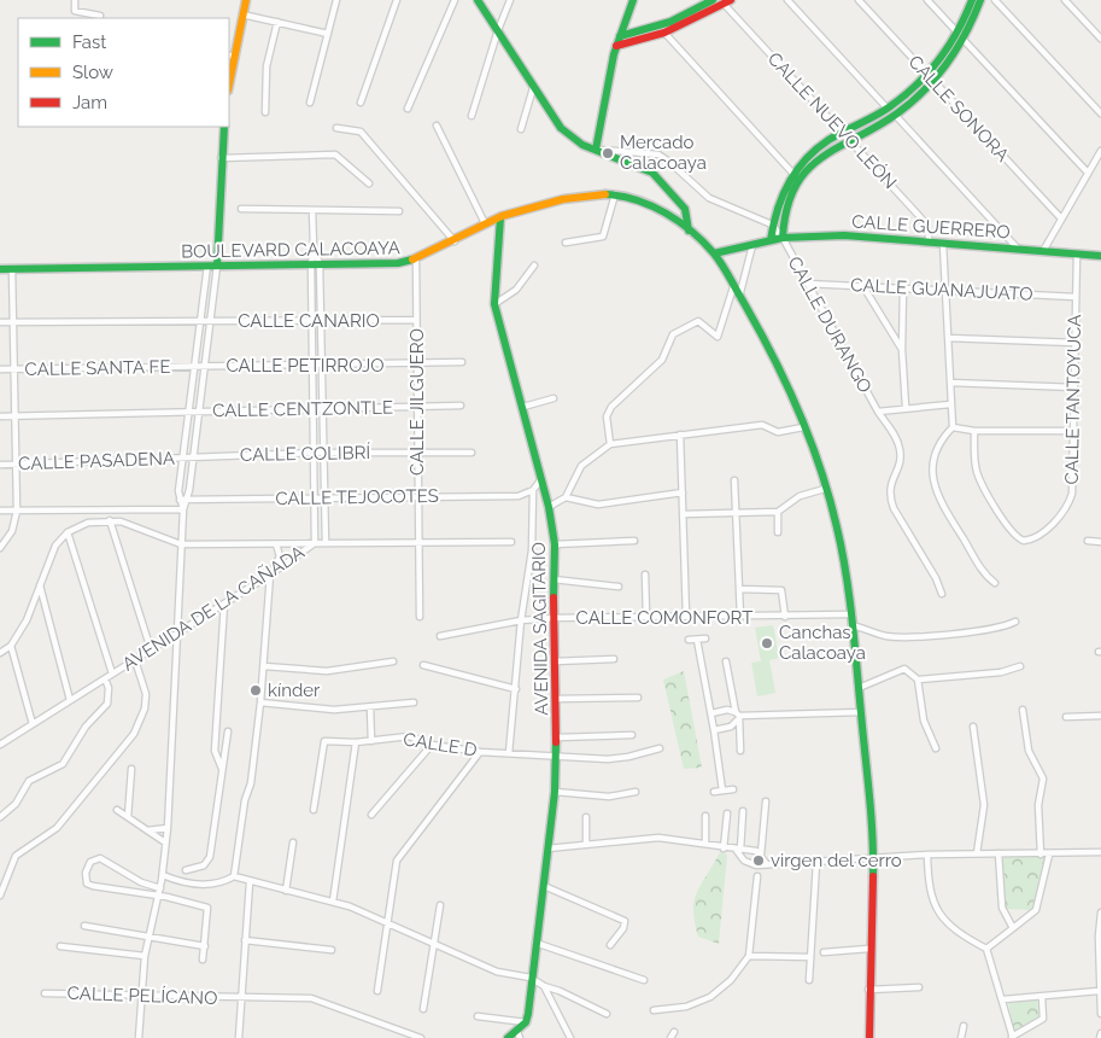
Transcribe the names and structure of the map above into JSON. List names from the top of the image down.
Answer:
{
  "streets": {
    "street": [
      "CALLE SONORA",
      "CALLE NUEVO LEÓN",
      "CALLE GUERRERO",
      "BOULEVARD CALACOAYA",
      "CALLE GUANAJUATO",
      "CALLE CANARIO",
      "CALLE DURANGO",
      "CALLE PETIRROJO",
      "CALLE SANTA FE",
      "CALLE TANTOYUCA",
      "CALLE JILGUERO",
      "CALLE CENTZONTLE",
      "CALLE COLIBRÍ",
      "CALLE PASADENA",
      "CALLE TEJOCOTES",
      "AVENIDA DE LA CAÑADA",
      "CALLE COMONFORT",
      "AVENIDA SAGITARIO",
      "CALLE D",
      "CALLE PELÍCANO"
    ]
  },
  "crossings": [
    ["CALLE NUEVO LEÓN", "CALLE GUERRERO"],
    ["CALLE GUERRERO", "BOULEVARD CALACOAYA"],
    ["CALLE GUERRERO", "CALLE DURANGO"],
    ["CALLE GUERRERO", "CALLE TANTOYUCA"],
    ["BOULEVARD CALACOAYA", "CALLE JILGUERO"],
    ["BOULEVARD CALACOAYA", "AVENIDA DE LA CAÑADA"],
    ["BOULEVARD CALACOAYA", "CALLE COMONFORT"],
    ["BOULEVARD CALACOAYA", "AVENIDA SAGITARIO"],
    ["CALLE GUANAJUATO", "CALLE DURANGO"],
    ["CALLE GUANAJUATO", "CALLE TANTOYUCA"],
    ["CALLE CANARIO", "CALLE JILGUERO"],
    ["CALLE CANARIO", "AVENIDA DE LA CAÑADA"],
    ["CALLE PETIRROJO", "CALLE SANTA FE"],
    ["CALLE PETIRROJO", "CALLE JILGUERO"],
    ["CALLE PETIRROJO", "AVENIDA DE LA CAÑADA"],
    ["CALLE JILGUERO", "CALLE CENTZONTLE"],
    ["CALLE JILGUERO", "CALLE COLIBRÍ"],
    ["CALLE JILGUERO", "CALLE TEJOCOTES"],
    ["CALLE CENTZONTLE", "AVENIDA DE LA CAÑADA"],
    ["CALLE COLIBRÍ", "CALLE PASADENA"],
    ["CALLE COLIBRÍ", "AVENIDA DE LA CAÑADA"],
    ["CALLE TEJOCOTES", "AVENIDA DE LA CAÑADA"],
    ["CALLE COMONFORT", "AVENIDA SAGITARIO"],
    ["AVENIDA SAGITARIO", "CALLE D"]
  ],
  "places": [
    "Mercado Calacoaya",
    "Canchas Calacoaya",
    "kínder",
    "virgen del cerro"
  ],
  "legend": ["Fast", "Slow", "Jam"]
}
